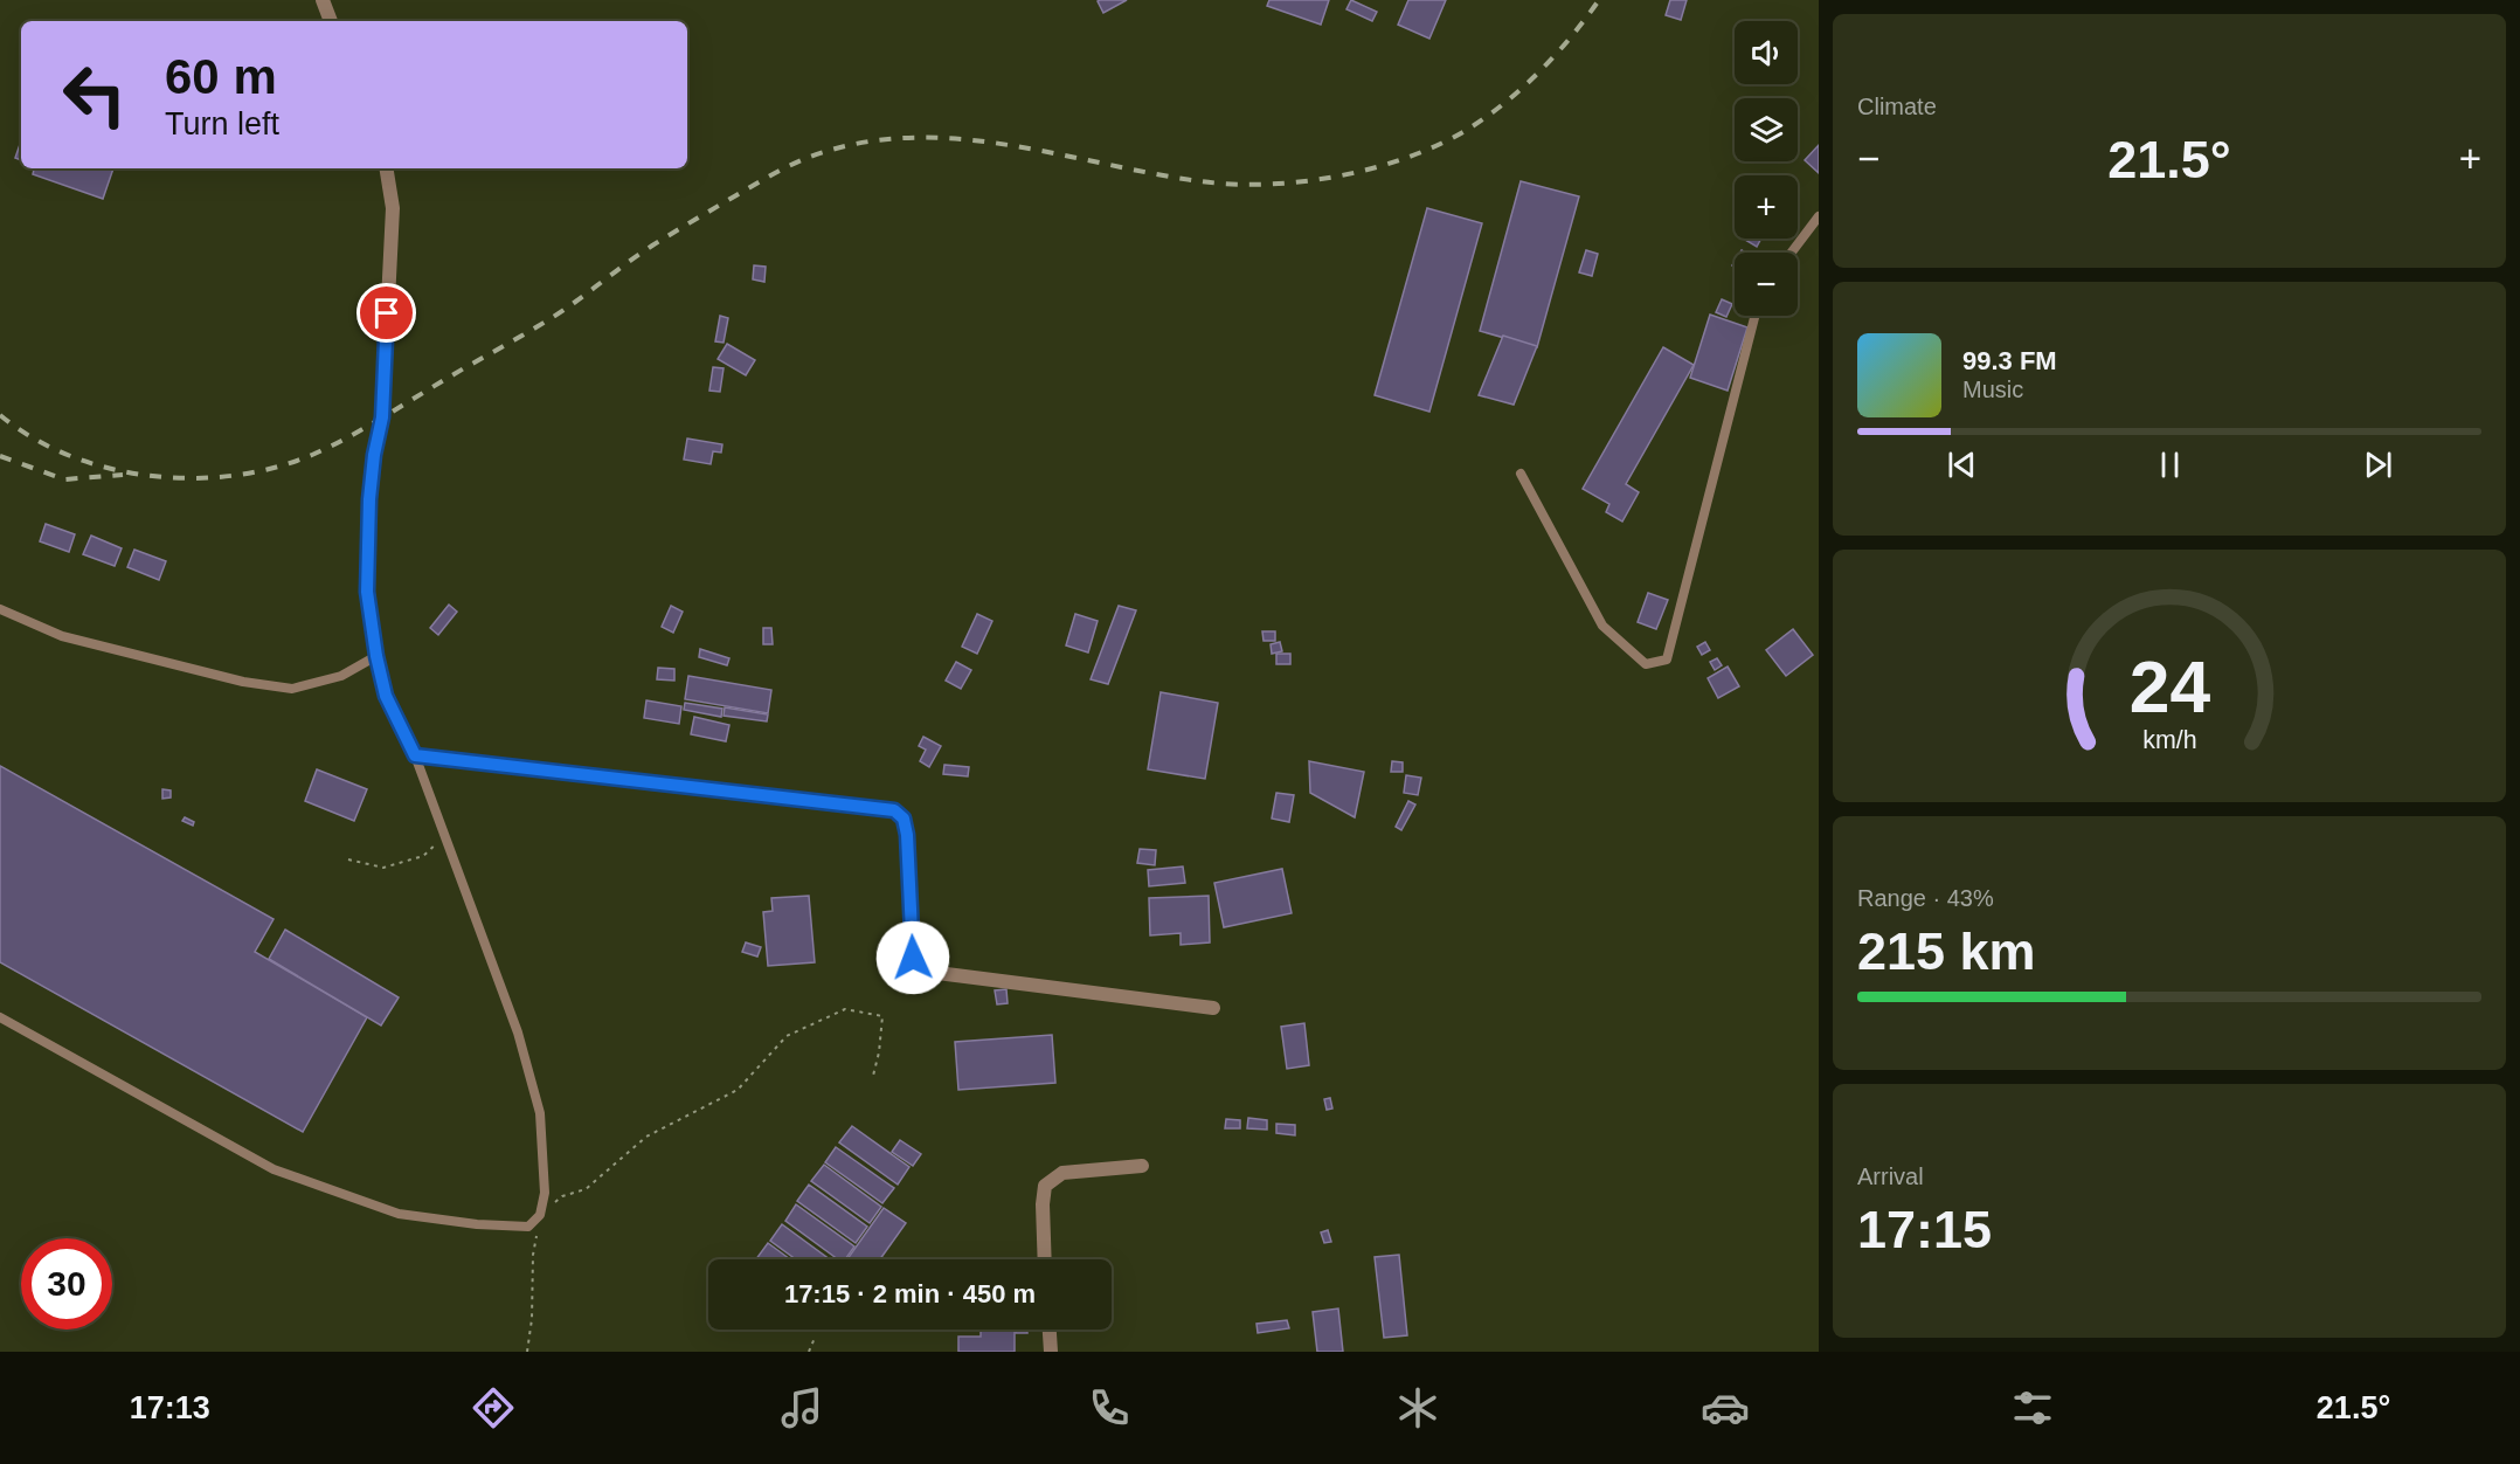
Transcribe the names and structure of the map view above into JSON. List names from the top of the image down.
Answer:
{
  "page": {
    "tile": [
      "Climate",
      ["Range · 43%", "215 km"],
      ["Arrival", "17:15"]
    ],
    "map_buttons": ["+", "−"],
    "turn": ["60 m", "Turn left"],
    "heat": ["−", "21.5°", "+"],
    "song": ["99.3 FM", "Music"],
    "limit": "30",
    "trip": "17:15 · 2 min · 450 m",
    "tabs": ["17:13", "21.5°"],
    "gauge": ["24", "km/h"]
  }
}
